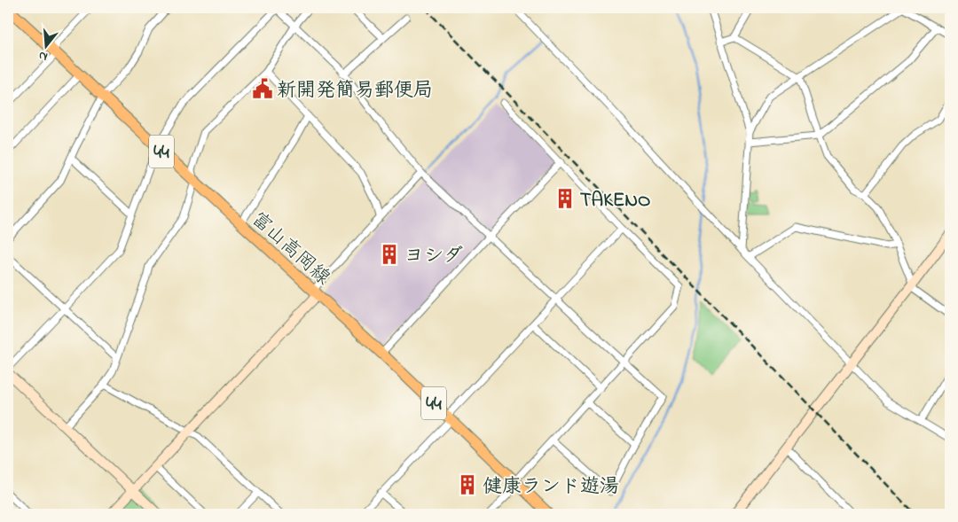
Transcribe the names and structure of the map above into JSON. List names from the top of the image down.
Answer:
{
  "streets": {
    "main road": ["44", "富山高岡線"]
  },
  "places": {
    "public building": ["新開発簡易郵便局"],
    "building": ["TAKENO", "ヨシダ", "健康ランド遊湯"]
  },
  "north": "bottom"
}
